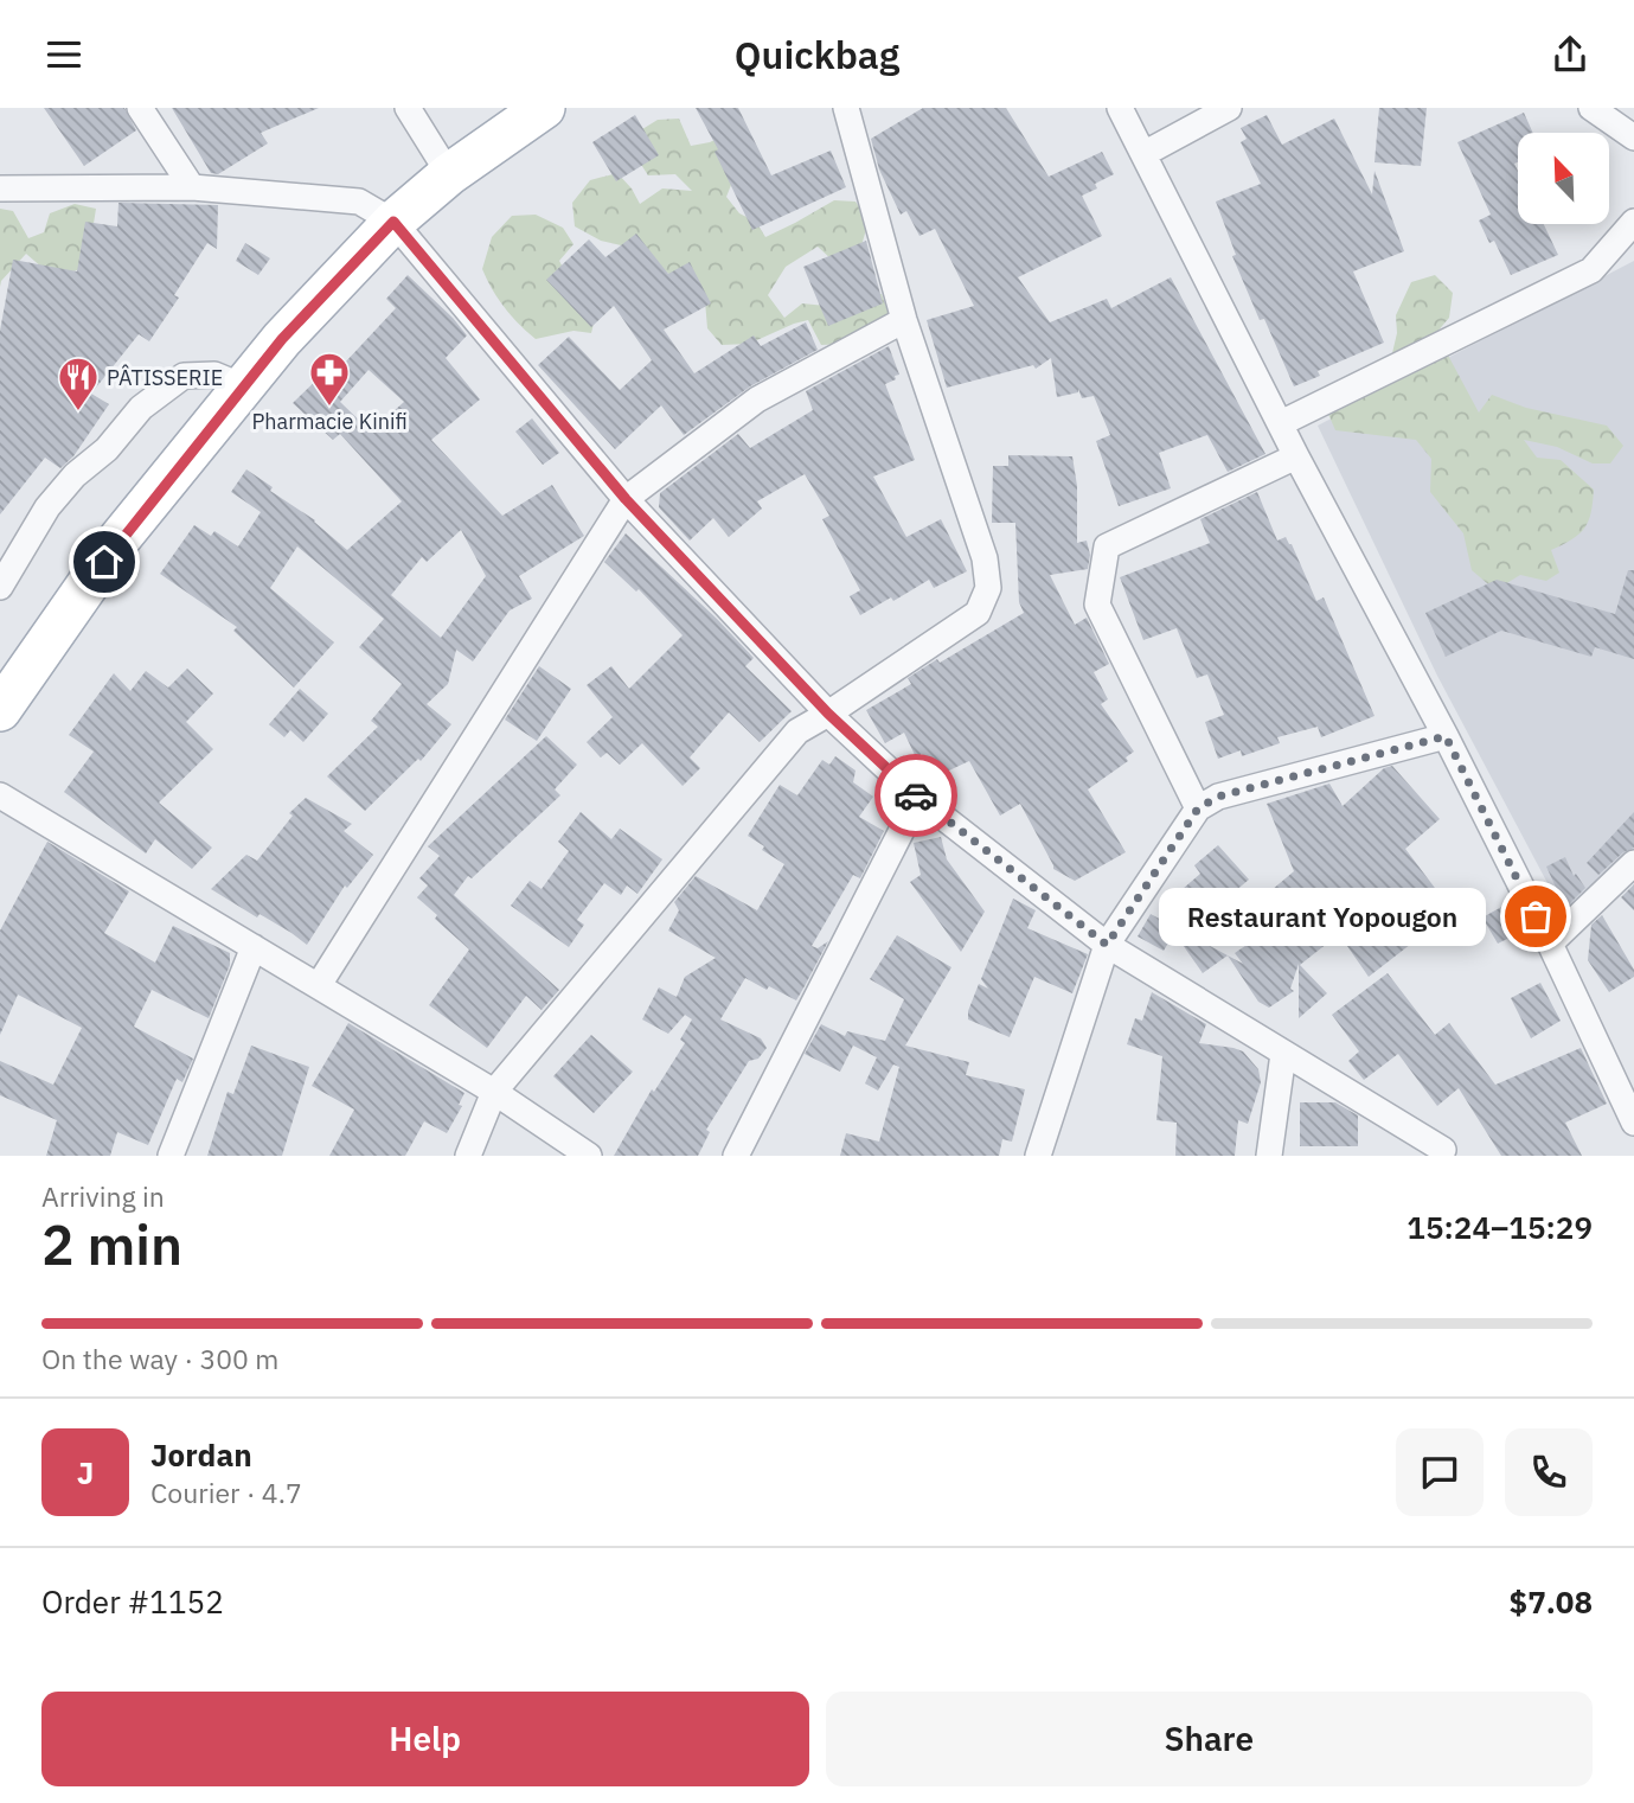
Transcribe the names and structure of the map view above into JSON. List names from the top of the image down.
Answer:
{
  "places": {
    "pharmacy": ["Pharmacie Kinifi"],
    "restaurant": ["PÂTISSERIE"],
    "other": ["Restaurant Yopougon"]
  },
  "north": "top left",
  "page": {
    "header": "Quickbag",
    "bubble": "Restaurant Yopougon",
    "heading": ["2 min", "Arriving in", "15:24–15:29"],
    "panel": [
      "Jordan",
      "Courier · 4.7",
      "Order #1152",
      "$7.08"
    ],
    "bar": "On the way · 300 m",
    "round": "J",
    "buttons": ["Help", "Share"]
  }
}
